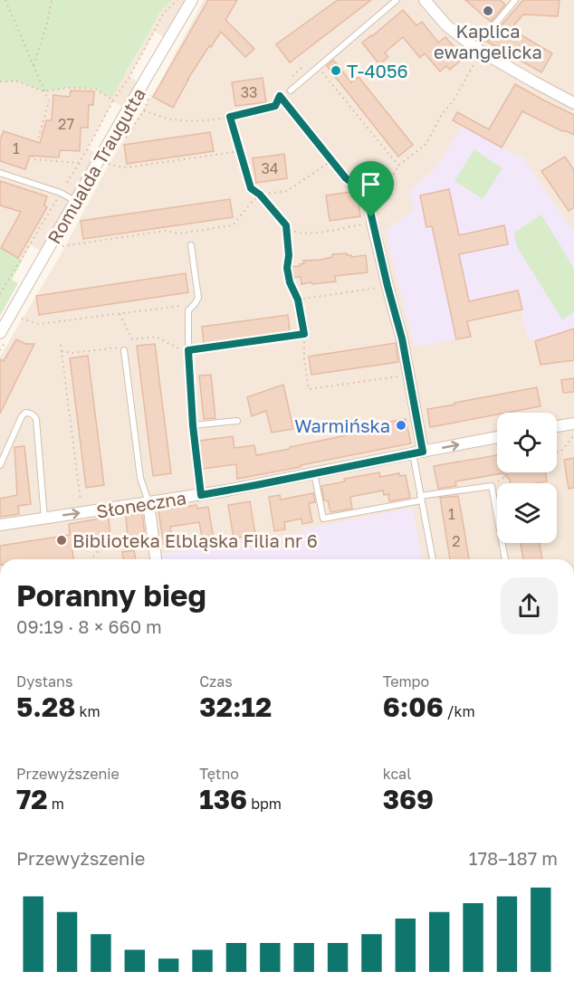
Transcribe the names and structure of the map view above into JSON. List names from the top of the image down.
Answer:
{
  "streets": {
    "street": ["Romualda Traugutta", "Słoneczna"]
  },
  "one_way": ["Słoneczna"],
  "places": [
    "Kaplica ewangelicka",
    "T-4056",
    "Warmińska",
    "Biblioteka Elbląska Filia nr 6"
  ],
  "house_numbers": [
    "33",
    "27",
    "1",
    "34",
    "1",
    "2"
  ],
  "page": {
    "heading": ["Poranny bieg", "09:19 · 8 × 660 m"],
    "stats": [
      ["Dystans", "5.28 km"],
      ["Czas", "32:12"],
      ["Tempo", "6:06 /km"],
      ["Przewyższenie", "72 m"],
      ["Tętno", "136 bpm"],
      ["kcal", "369"]
    ],
    "chart": ["Przewyższenie", "178–187 m"]
  }
}
